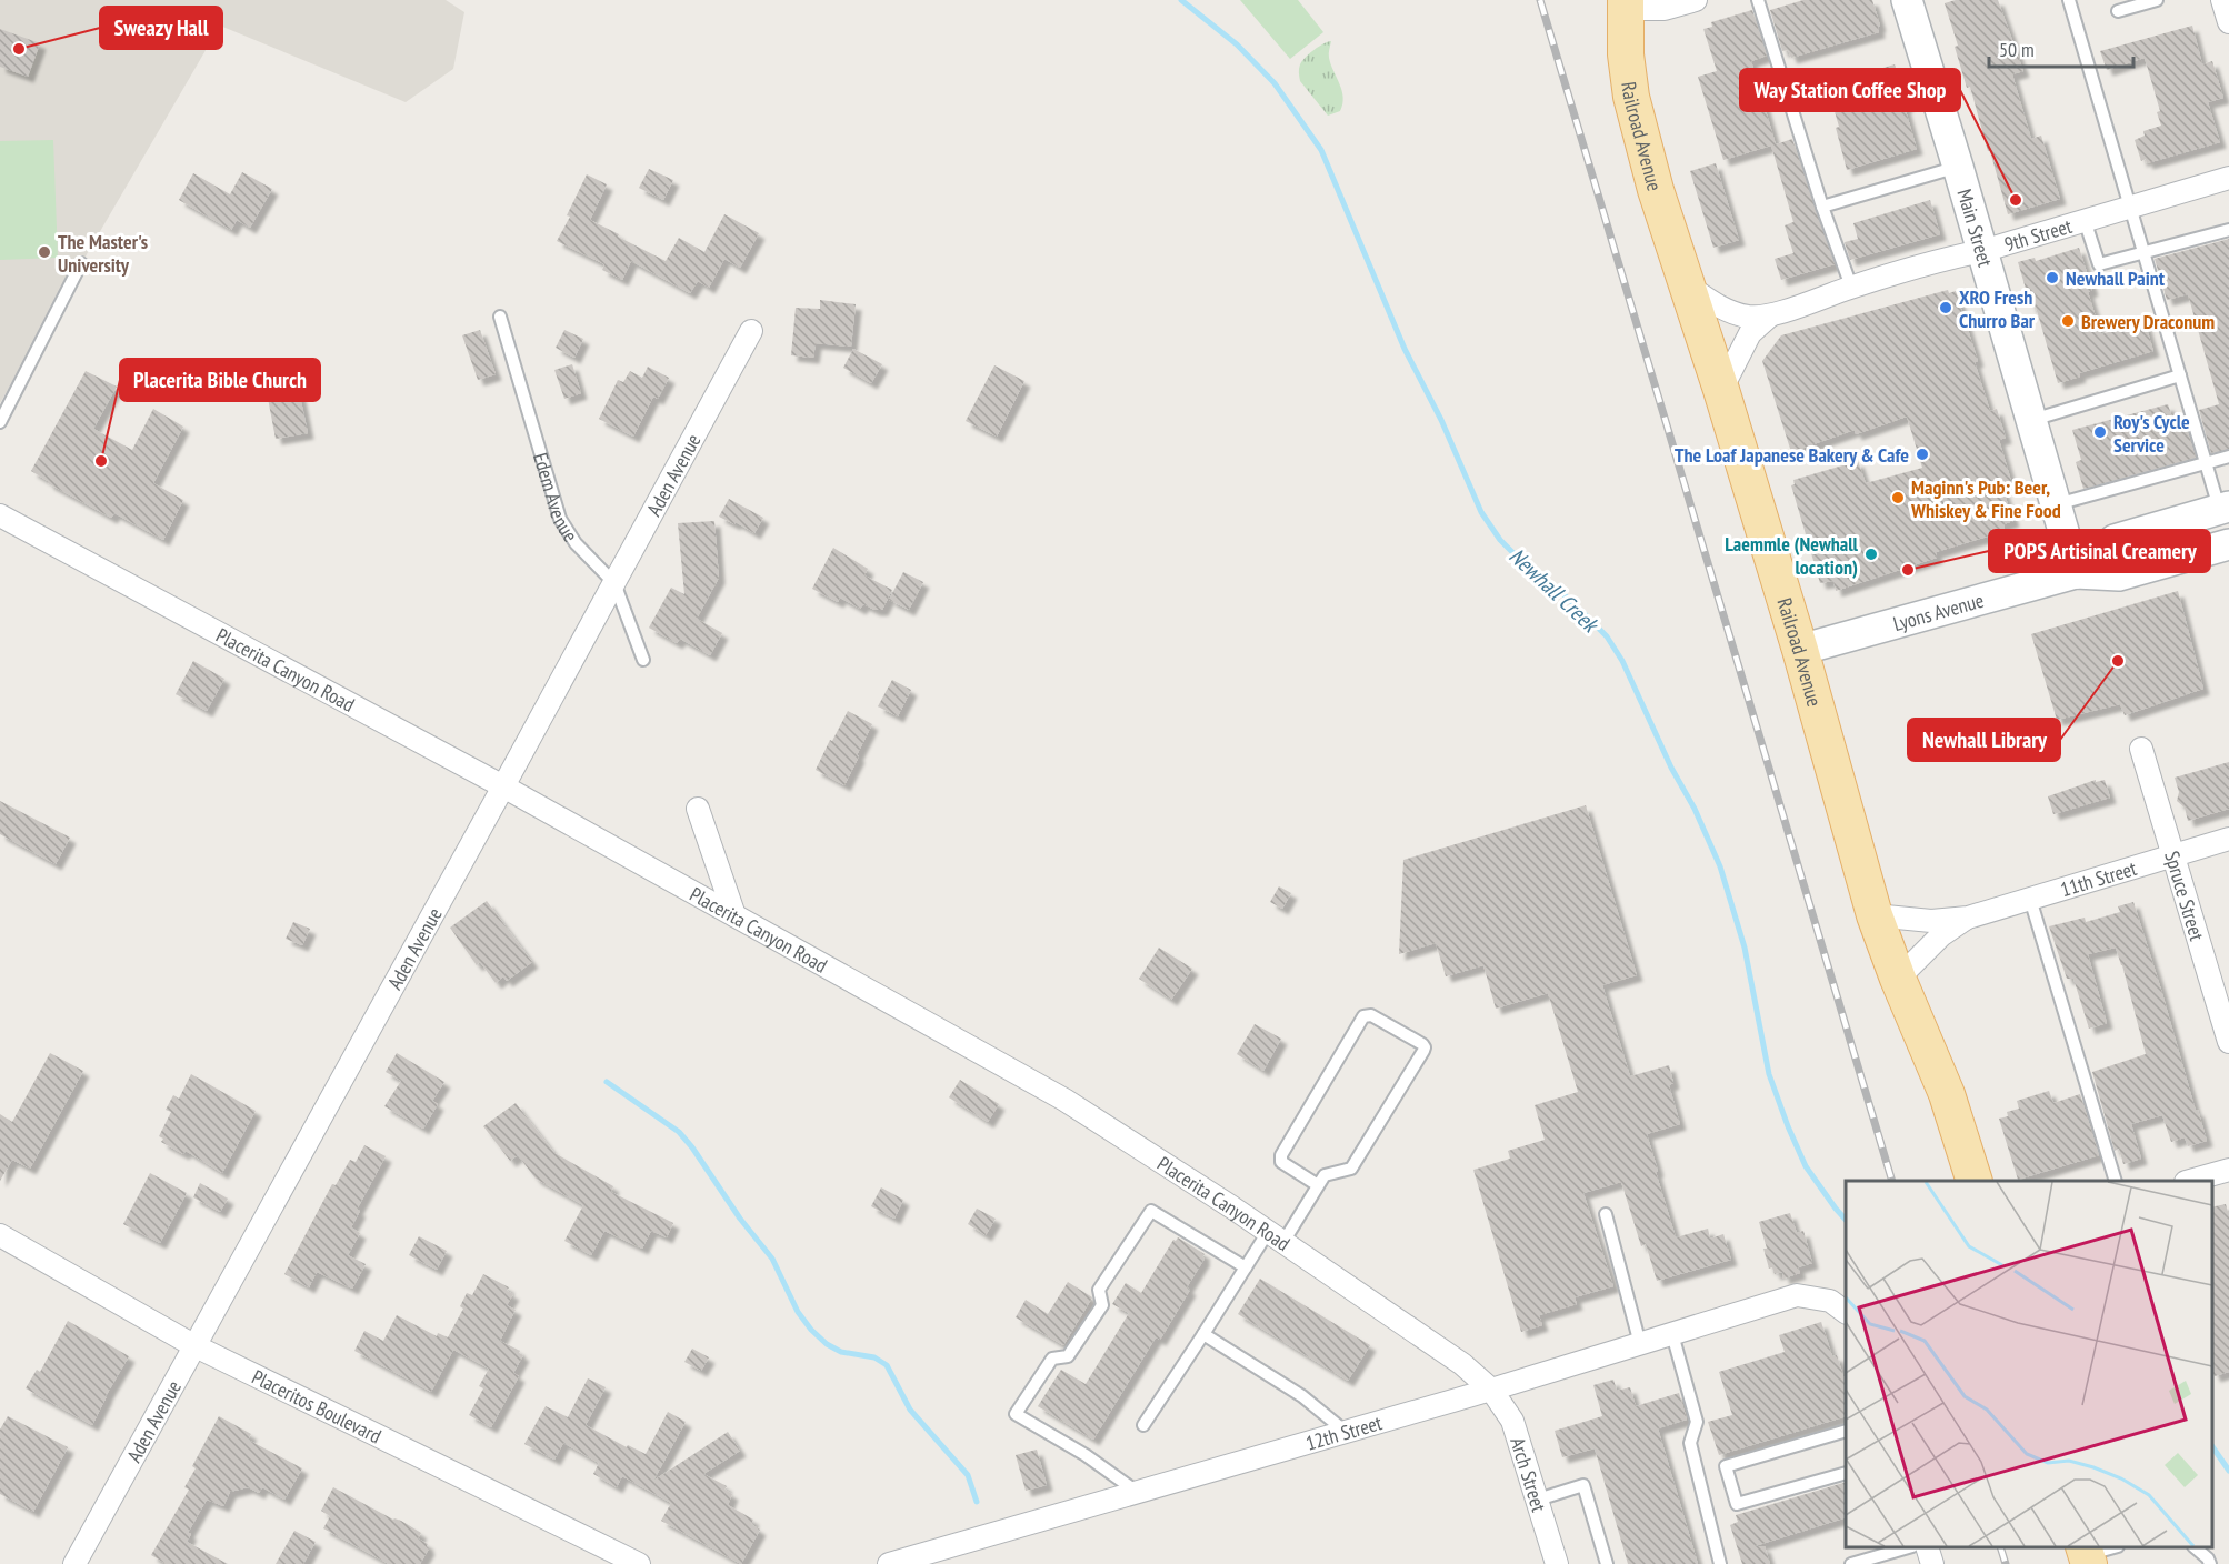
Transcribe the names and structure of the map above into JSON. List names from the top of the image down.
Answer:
{
  "streets": {
    "main road": ["Railroad Avenue"],
    "street": [
      "Main Street",
      "9th Street",
      "Aden Avenue",
      "Lyons Avenue",
      "Placerita Canyon Road",
      "11th Street",
      "Spruce Street",
      "Placeritos Boulevard",
      "12th Street",
      "Arch Street"
    ],
    "lane": ["Edem Avenue"]
  },
  "crossings": [
    ["Railroad Avenue", "9th Street"],
    ["Railroad Avenue", "Lyons Avenue"],
    ["Railroad Avenue", "11th Street"],
    ["Main Street", "9th Street"],
    ["Main Street", "Lyons Avenue"],
    ["Aden Avenue", "Edem Avenue"],
    ["Aden Avenue", "Placerita Canyon Road"],
    ["Aden Avenue", "Placeritos Boulevard"],
    ["Placerita Canyon Road", "12th Street"],
    ["Placerita Canyon Road", "Arch Street"],
    ["11th Street", "Spruce Street"],
    ["12th Street", "Arch Street"]
  ],
  "water": ["Newhall Creek"],
  "places": [
    "Sweazy Hall",
    "Way Station Coffee Shop",
    "The Master's University",
    "Newhall Paint",
    "XRO Fresh Churro Bar",
    "Brewery Draconum",
    "Roy's Cycle Service",
    "The Loaf Japanese Bakery & Cafe",
    "Placerita Bible Church",
    "Maginn's Pub: Beer, Whiskey & Fine Food",
    "Laemmle (Newhall location)",
    "POPS Artisinal Creamery",
    "Newhall Library"
  ],
  "scale_bar": "50 m"
}
